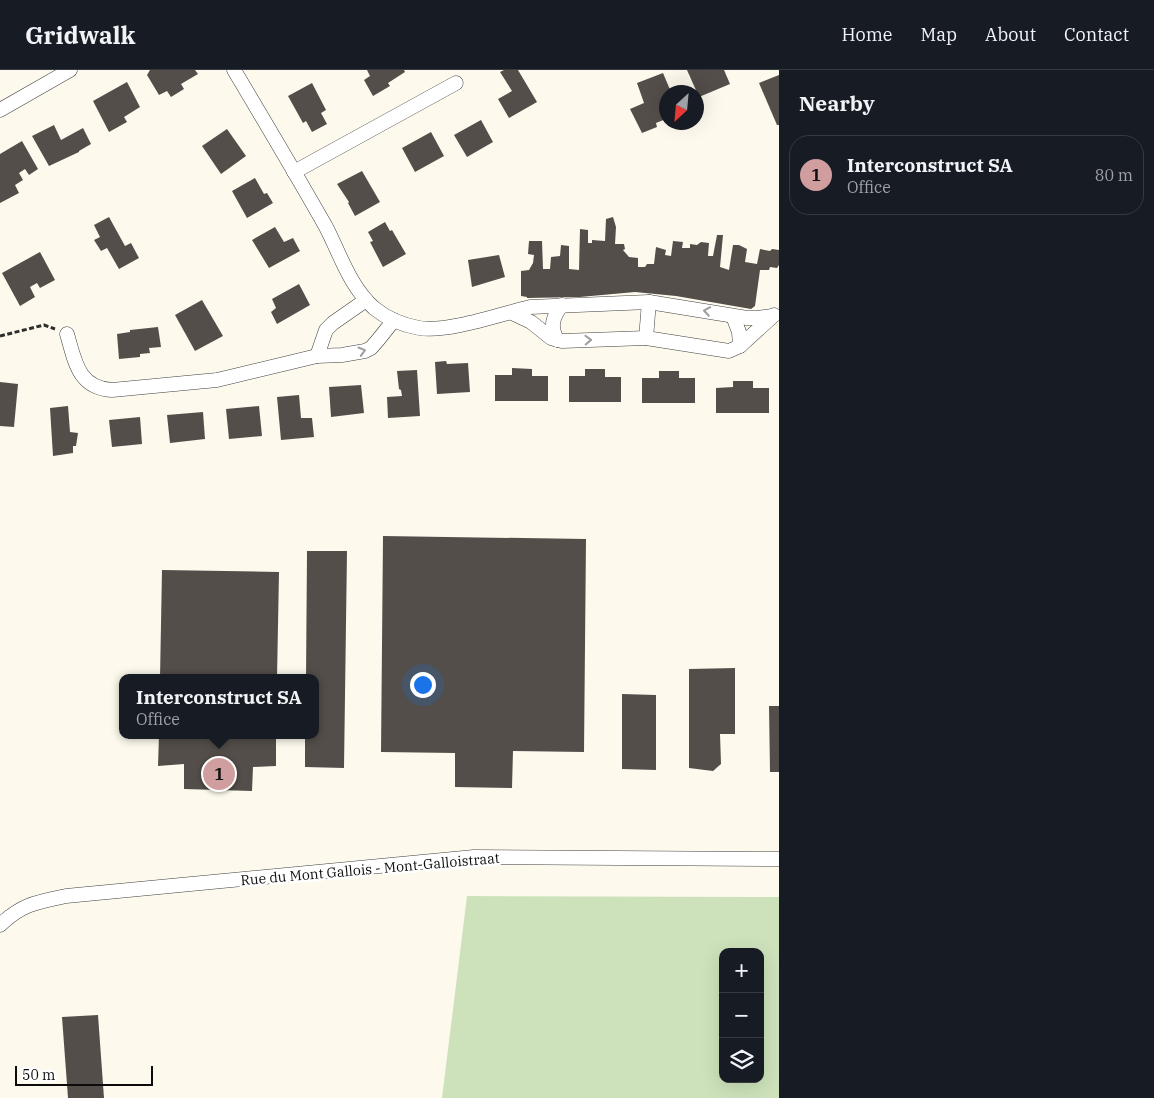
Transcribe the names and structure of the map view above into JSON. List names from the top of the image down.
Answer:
{
  "streets": {
    "street": ["Rue du Mont Gallois - Mont-Galloistraat"]
  },
  "scale_bar": "50 m",
  "north": "bottom left",
  "page": {
    "header": "Gridwalk",
    "nav": [
      "Home",
      "Map",
      "About",
      "Contact"
    ],
    "heading": "Nearby",
    "list": [
      {
        "mark": "1",
        "name": "Interconstruct SA",
        "note": "Office",
        "value": "80 m"
      }
    ],
    "popup": ["Interconstruct SA", "Office"],
    "pins": "1",
    "map_buttons": ["+", "−"],
    "scale": "50 m"
  }
}
